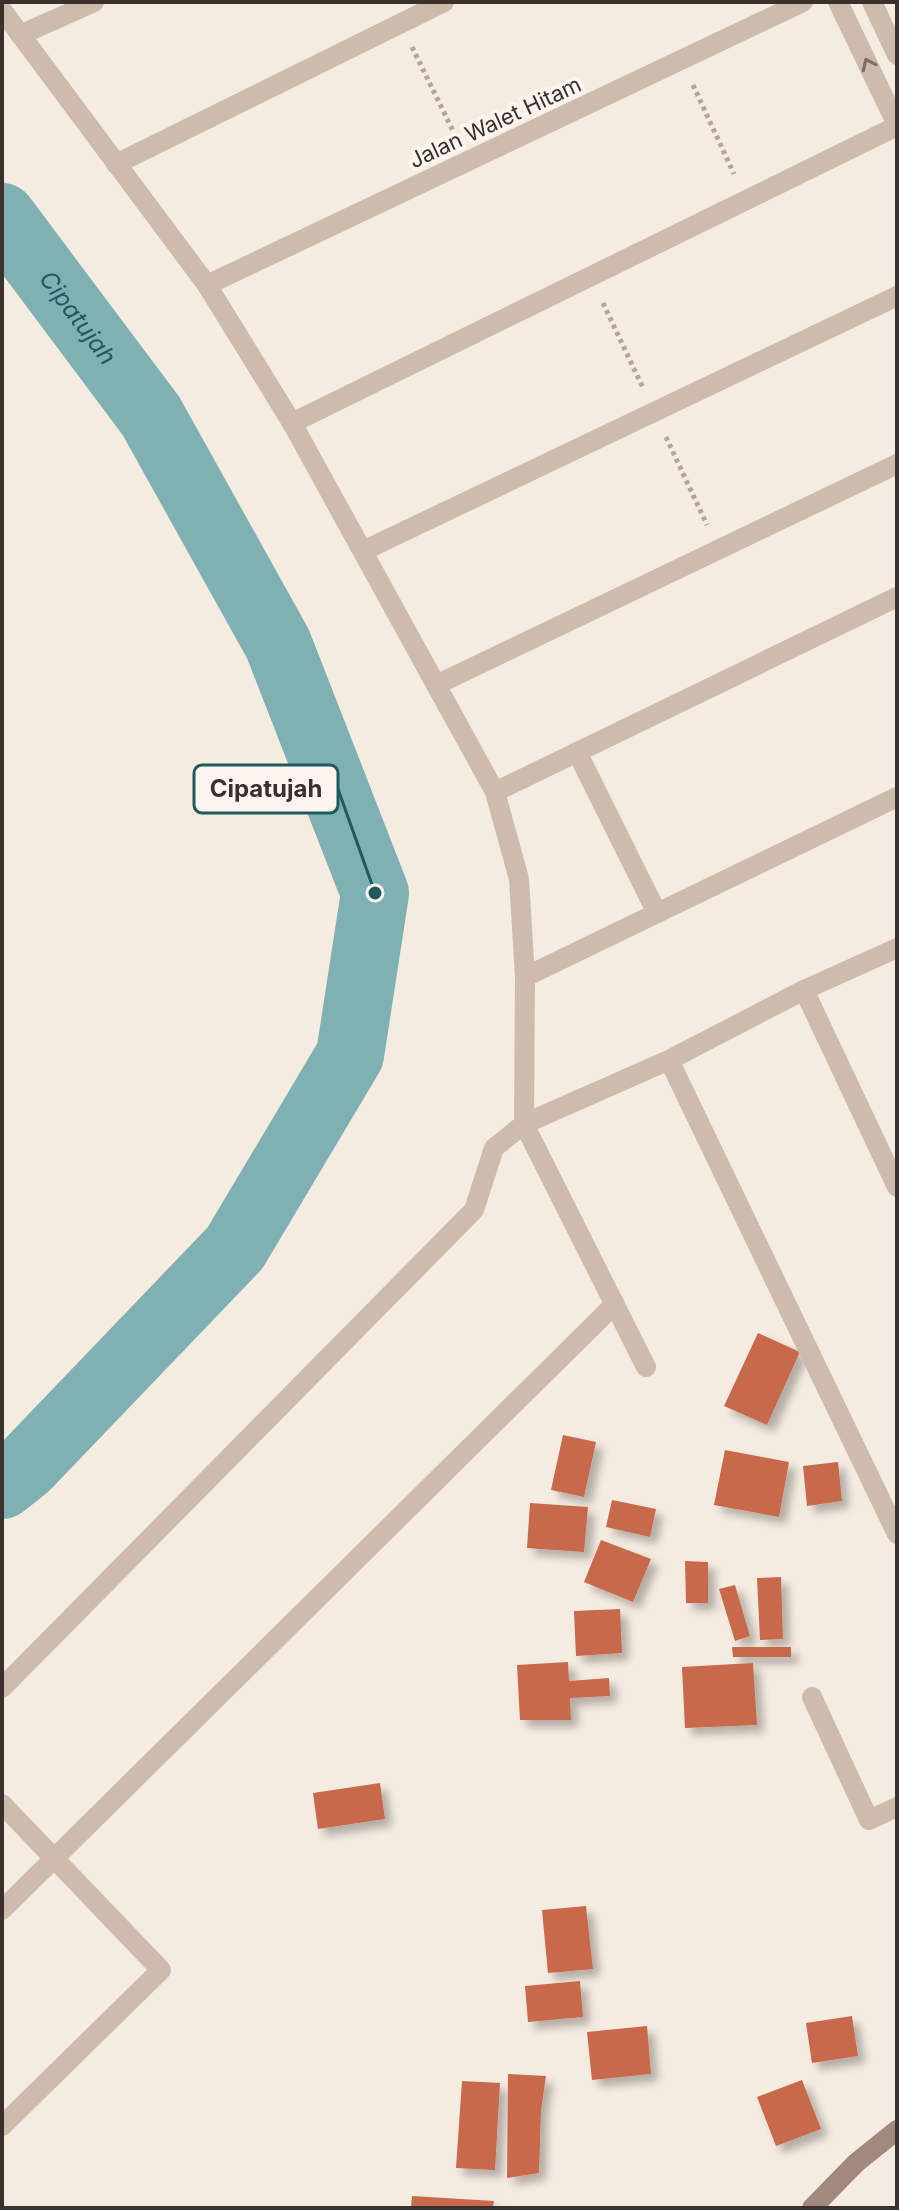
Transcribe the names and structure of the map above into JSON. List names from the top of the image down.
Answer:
{
  "streets": {
    "street": ["Jalan Walet Hitam"]
  },
  "water": ["Cipatujah"],
  "places": ["Cipatujah"]
}
